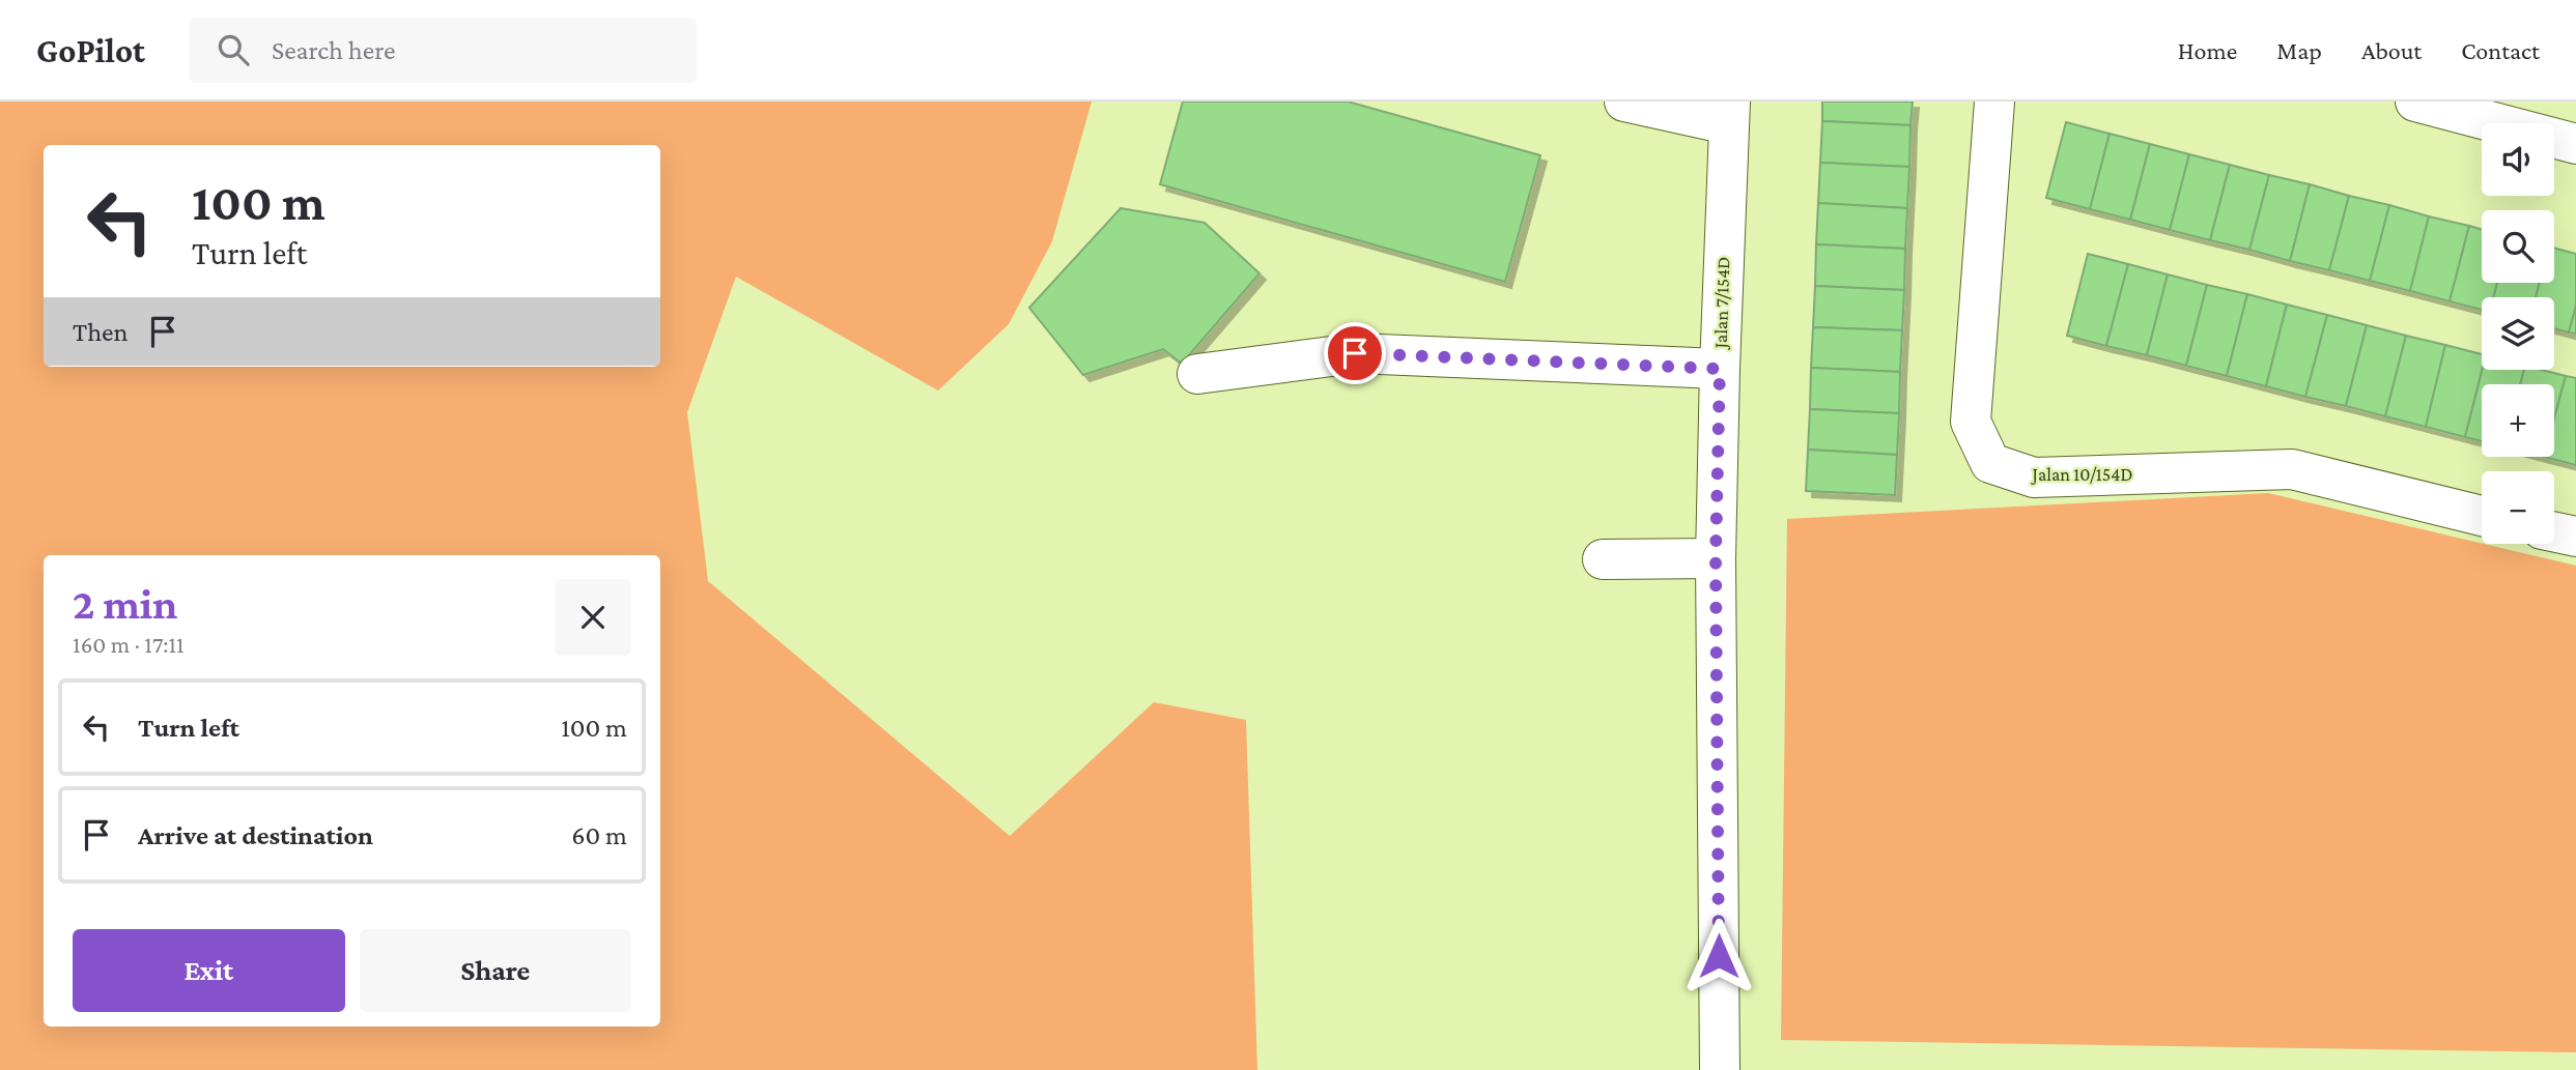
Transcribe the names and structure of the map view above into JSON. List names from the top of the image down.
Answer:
{
  "streets": {
    "street": ["Jalan 7/154D", "Jalan 10/154D"]
  },
  "page": {
    "header": "GoPilot",
    "search": "Search here",
    "nav": [
      "Home",
      "Map",
      "About",
      "Contact"
    ],
    "map_buttons": ["+", "−"],
    "turn": ["100 m", "Turn left"],
    "then": "Then",
    "heading": ["2 min", "160 m · 17:11"],
    "list": [
      {
        "name": "Turn left",
        "value": "100 m"
      },
      {
        "name": "Arrive at destination",
        "value": "60 m"
      }
    ],
    "buttons": ["Exit", "Share"]
  }
}
